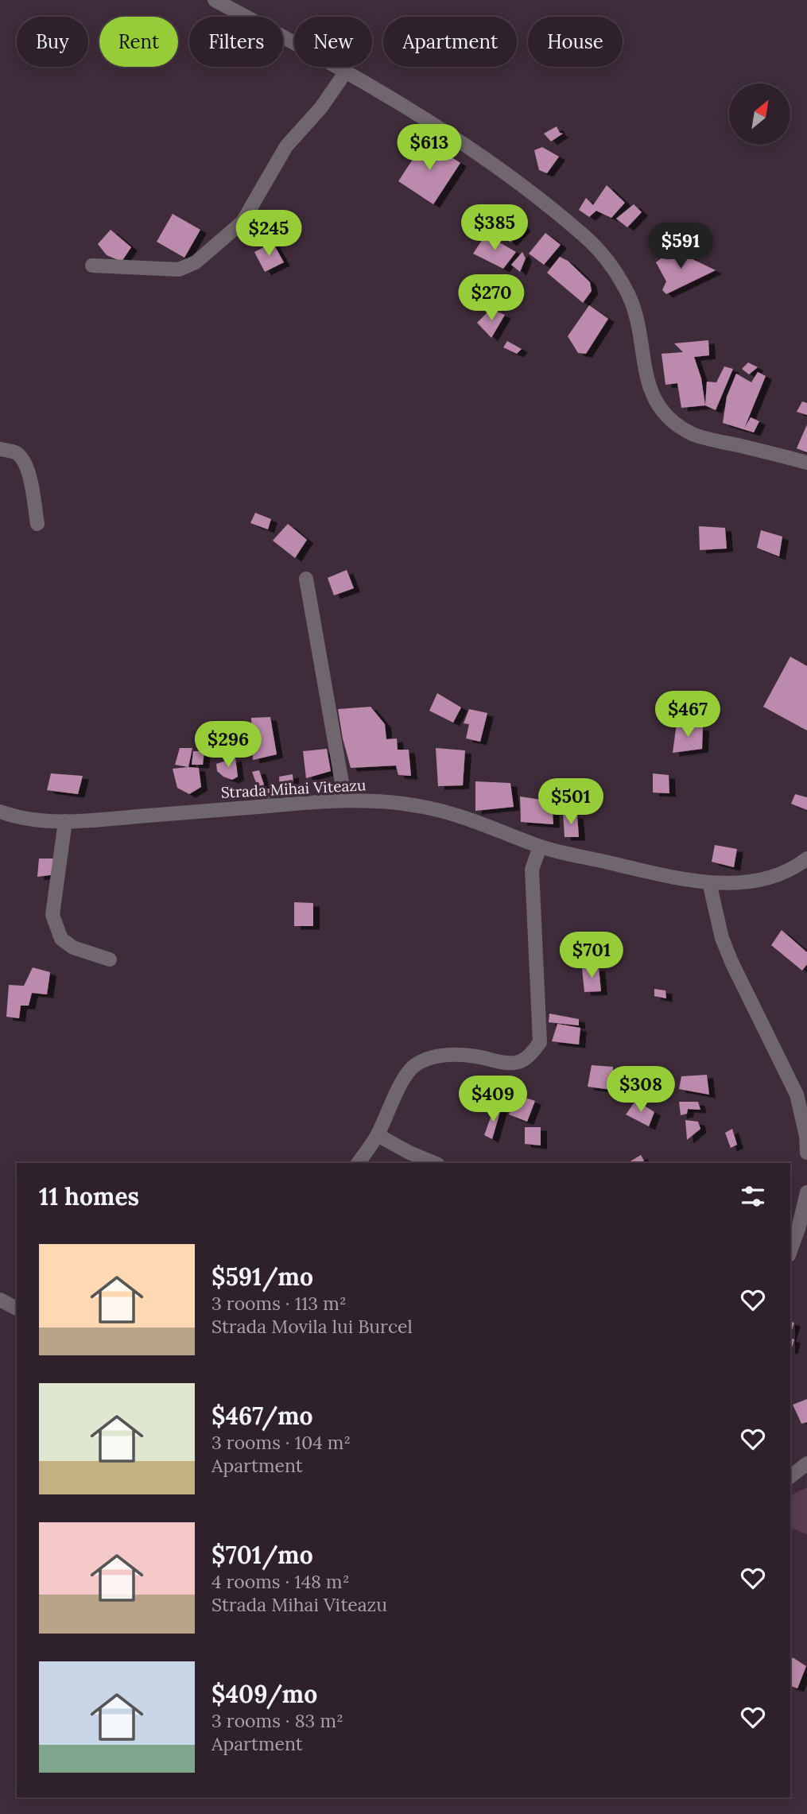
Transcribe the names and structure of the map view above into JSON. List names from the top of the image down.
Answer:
{
  "streets": {
    "street": ["Strada Mihai Viteazu"]
  },
  "north": "top right",
  "page": {
    "chip": [
      "Buy",
      "Rent",
      "Filters",
      "New",
      "Apartment",
      "House"
    ],
    "price": [
      "$613",
      "$385",
      "$245",
      "$591",
      "$270",
      "$467",
      "$296",
      "$501",
      "$701",
      "$308",
      "$409"
    ],
    "heading": "11 homes",
    "list": [
      {
        "name": "$591/mo",
        "note": "3 rooms · 113 m² · Strada Movila lui Burcel"
      },
      {
        "name": "$467/mo",
        "note": "3 rooms · 104 m² · Apartment"
      },
      {
        "name": "$701/mo",
        "note": "4 rooms · 148 m² · Strada Mihai Viteazu"
      },
      {
        "name": "$409/mo",
        "note": "3 rooms · 83 m² · Apartment"
      }
    ]
  }
}
